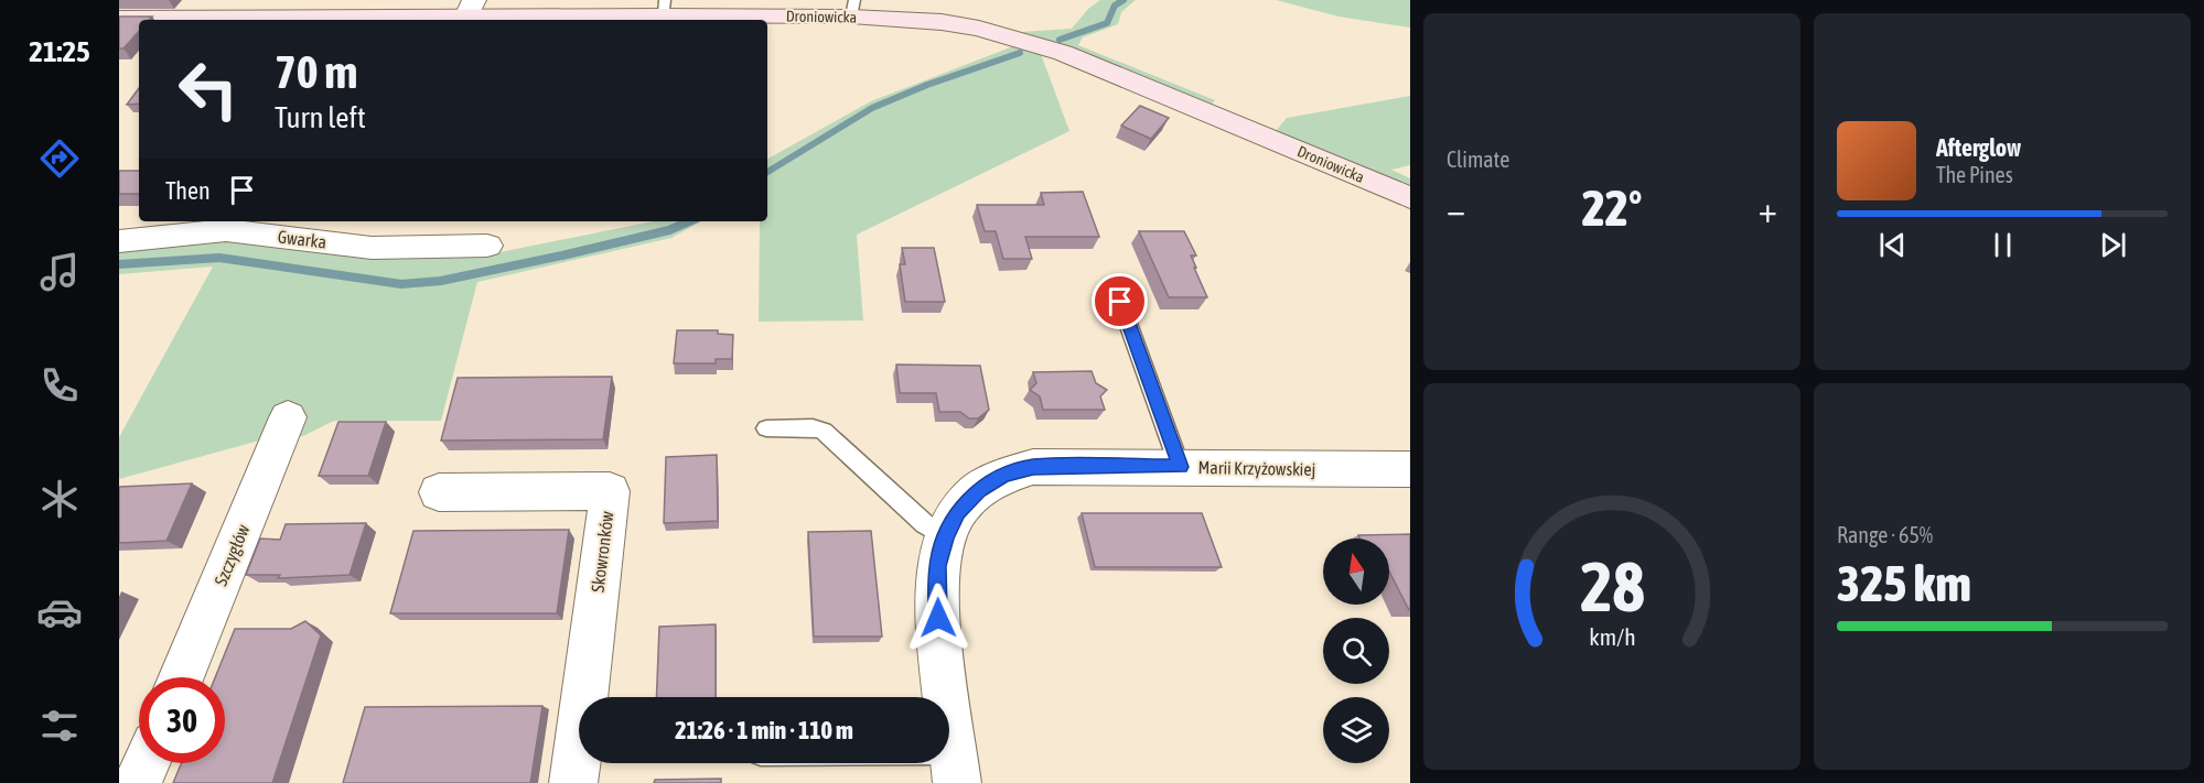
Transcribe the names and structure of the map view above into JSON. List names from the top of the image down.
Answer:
{
  "streets": {
    "street": [
      "Droniowicka",
      "Gwarka",
      "Marii Krzyżowskiej",
      "Skowronków",
      "Szczygłów"
    ]
  },
  "north": "top",
  "page": {
    "tabs": "21:25",
    "tile": [
      "Climate",
      ["Range · 65%", "325 km"]
    ],
    "turn": ["70 m", "Turn left"],
    "song": ["Afterglow", "The Pines"],
    "then": "Then",
    "heat": ["−", "22°", "+"],
    "limit": "30",
    "trip": "21:26 · 1 min · 110 m",
    "gauge": ["28", "km/h"]
  }
}
